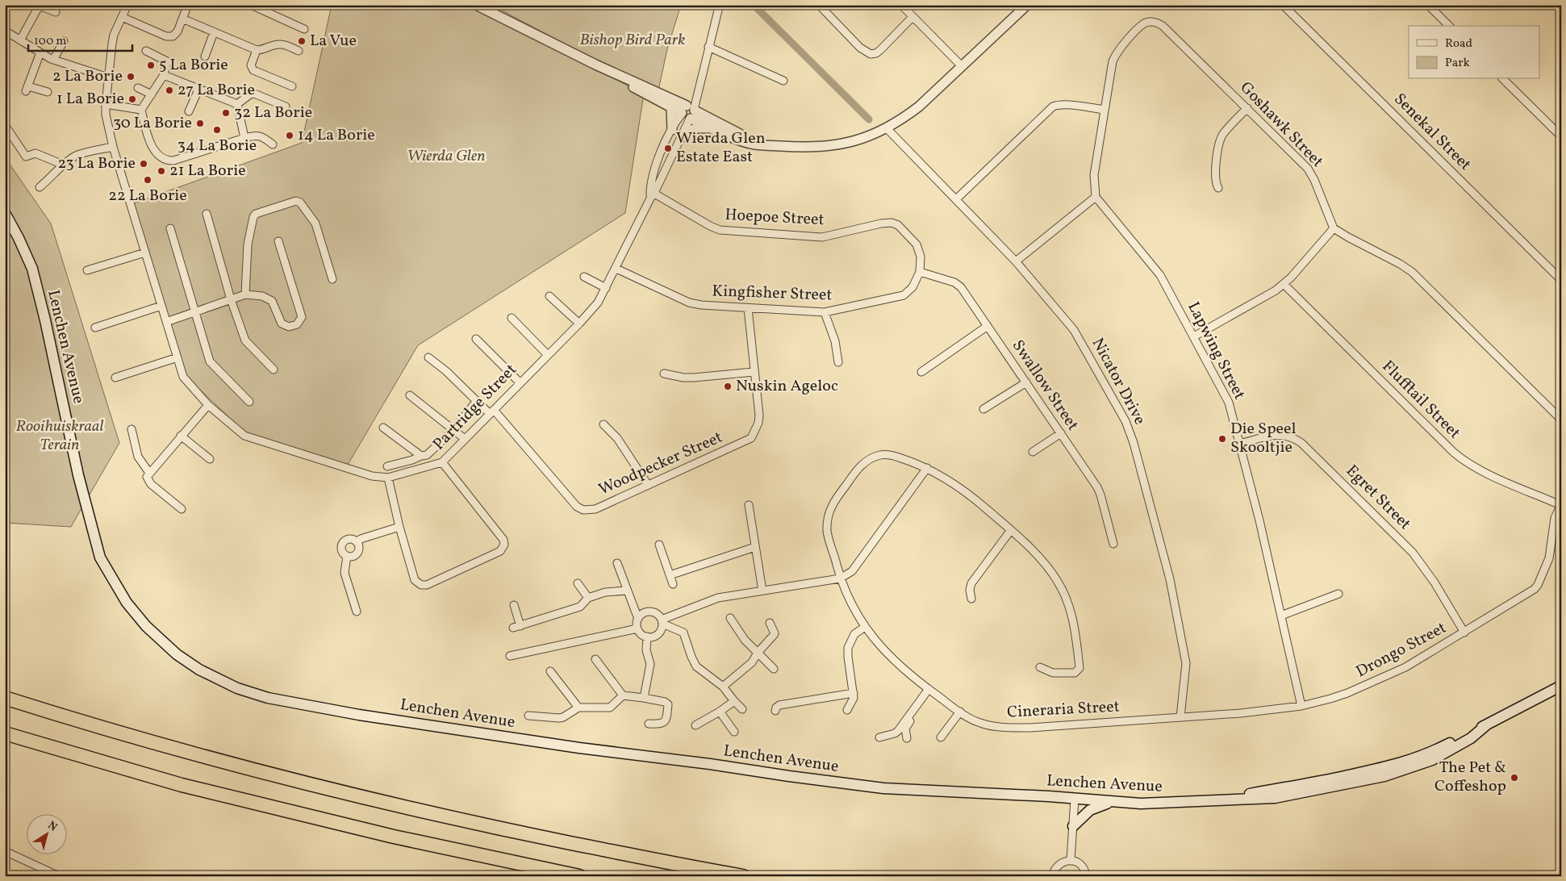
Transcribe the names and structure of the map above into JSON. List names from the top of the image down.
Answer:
{
  "streets": {
    "main road": ["Lenchen Avenue"],
    "street": [
      "Goshawk Street",
      "Senekal Street",
      "Hoepoe Street",
      "Kingfisher Street",
      "Lapwing Street",
      "Nicator Drive",
      "Swallow Street",
      "Flufftail Street",
      "Partridge Street",
      "Woodpecker Street",
      "Egret Street",
      "Drongo Street",
      "Cineraria Street"
    ]
  },
  "crossings": [
    ["Hoepoe Street", "Kingfisher Street"],
    ["Hoepoe Street", "Swallow Street"],
    ["Hoepoe Street", "Partridge Street"],
    ["Kingfisher Street", "Swallow Street"],
    ["Kingfisher Street", "Partridge Street"],
    ["Kingfisher Street", "Woodpecker Street"],
    ["Lapwing Street", "Egret Street"],
    ["Lapwing Street", "Drongo Street"],
    ["Nicator Drive", "Drongo Street"],
    ["Nicator Drive", "Cineraria Street"],
    ["Flufftail Street", "Drongo Street"],
    ["Partridge Street", "Woodpecker Street"],
    ["Egret Street", "Drongo Street"],
    ["Drongo Street", "Cineraria Street"]
  ],
  "parks": ["Bishop Bird Park", "Wierda Glen", "Rooihuiskraal Terain"],
  "places": [
    "La Vue",
    "5 La Borie",
    "2 La Borie",
    "27 La Borie",
    "1 La Borie",
    "32 La Borie",
    "30 La Borie",
    "34 La Borie",
    "14 La Borie",
    "Wierda Glen Estate East",
    "23 La Borie",
    "21 La Borie",
    "22 La Borie",
    "Nuskin Ageloc",
    "Die Speel Skooltjie",
    "The Pet & Coffeshop"
  ],
  "legend": ["Road", "Park"],
  "scale_bar": "100 m",
  "north": "top right"
}
